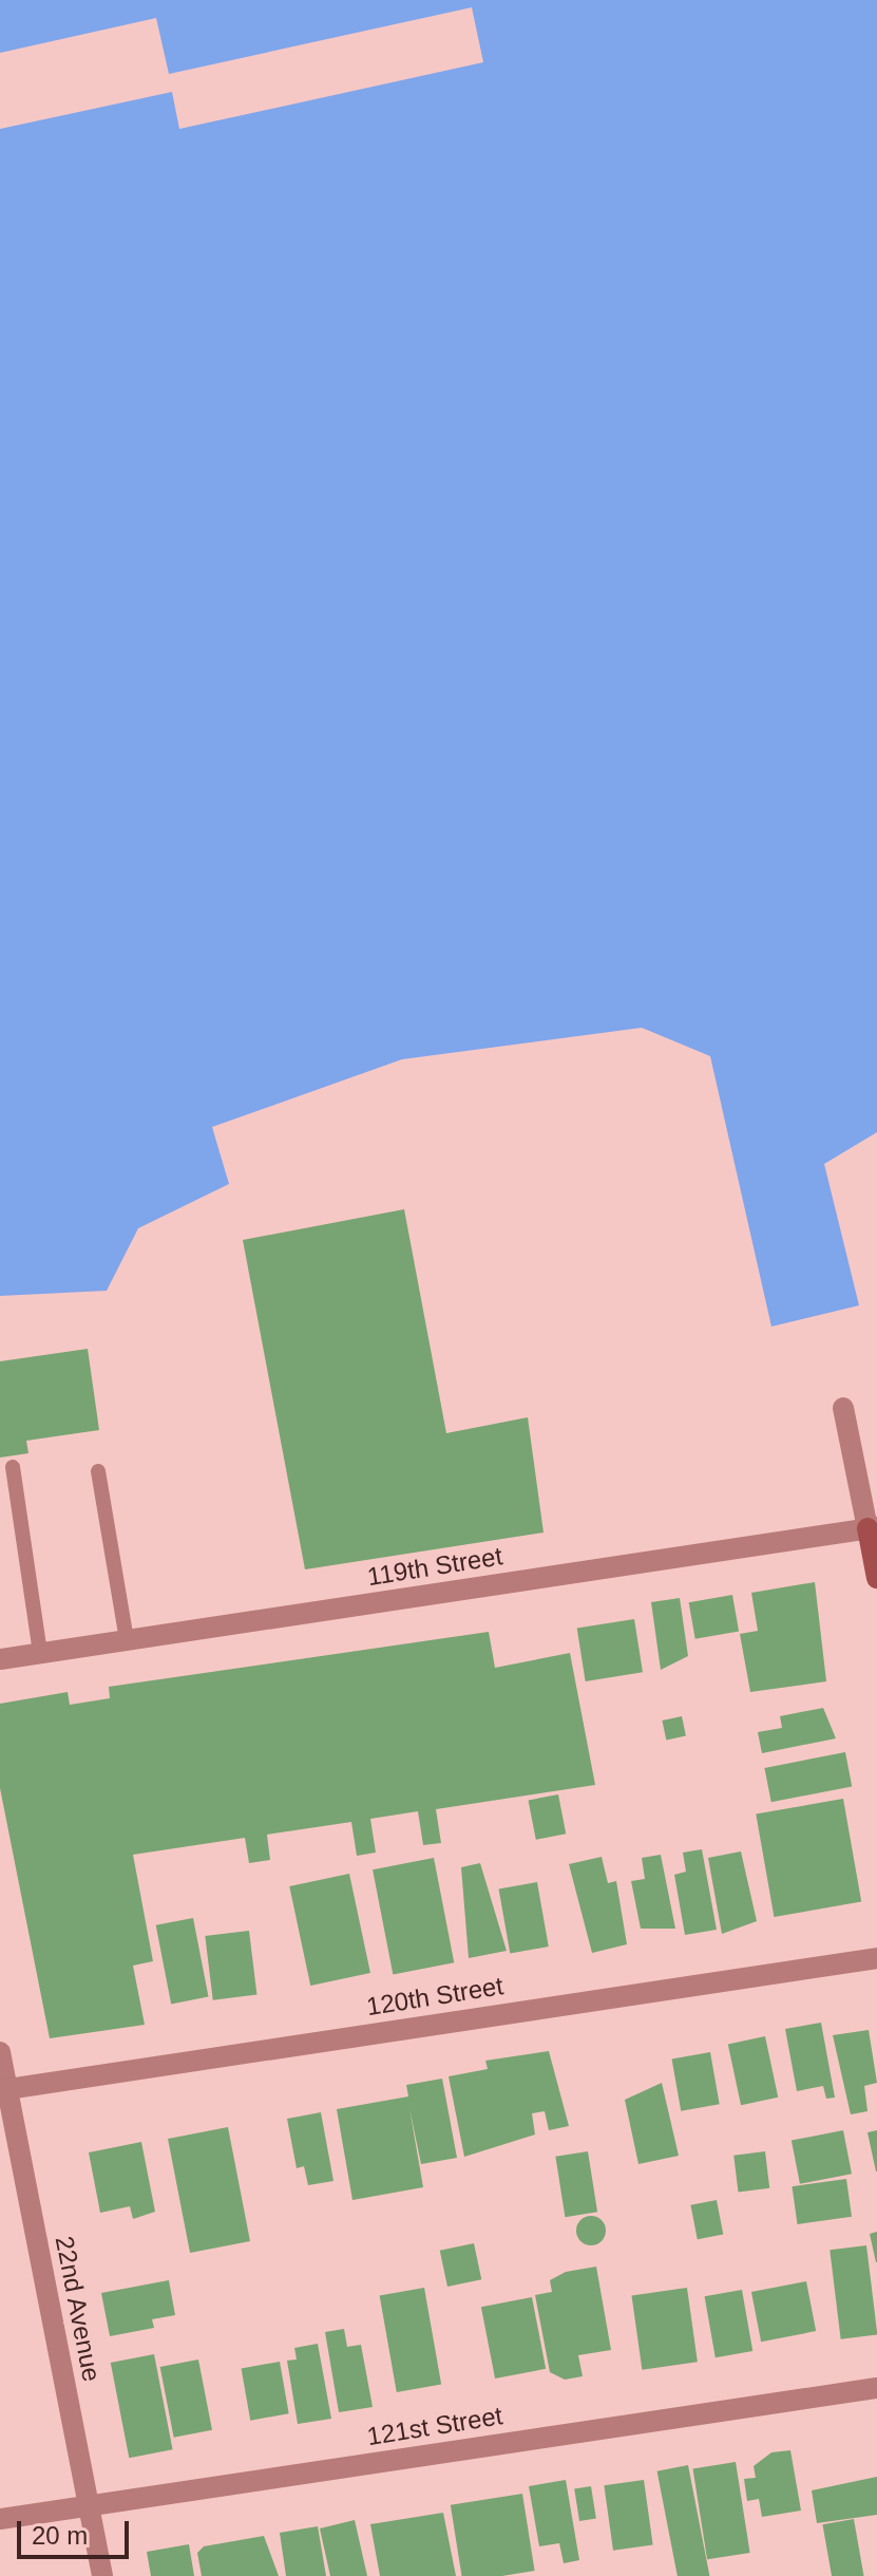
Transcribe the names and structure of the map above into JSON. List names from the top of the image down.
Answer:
{
  "streets": {
    "street": [
      "119th Street",
      "120th Street",
      "22nd Avenue",
      "121st Street"
    ]
  },
  "crossings": [
    ["120th Street", "22nd Avenue"],
    ["22nd Avenue", "121st Street"]
  ],
  "scale_bar": "20 m"
}
